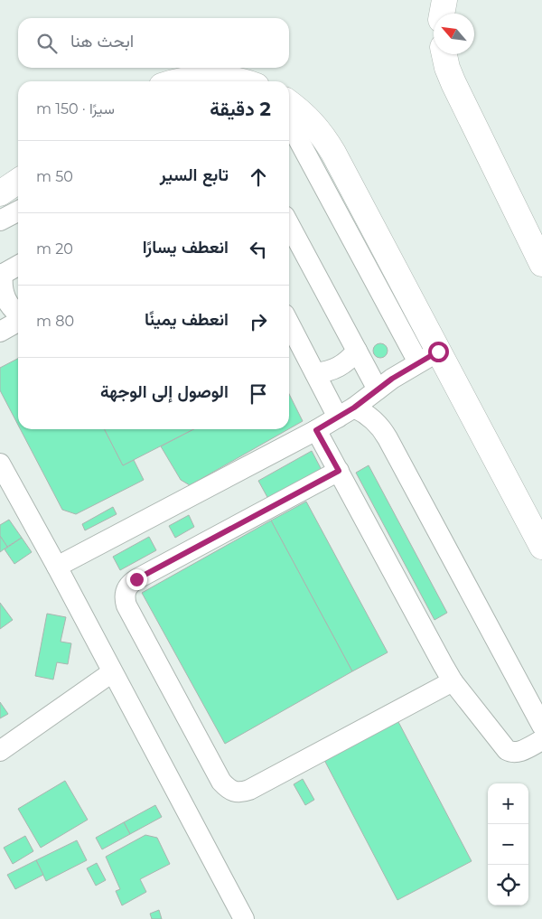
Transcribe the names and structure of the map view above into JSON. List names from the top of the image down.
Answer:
{
  "north": "top left",
  "page": {
    "search": "ابحث هنا",
    "heading": ["2 دقيقة", "سيرًا · 150 m"],
    "list": [
      ["تابع السير", "50 m"],
      ["انعطف يسارًا", "20 m"],
      ["انعطف يمينًا", "80 m"],
      "الوصول إلى الوجهة"
    ],
    "map_buttons": ["+", "−"]
  }
}
